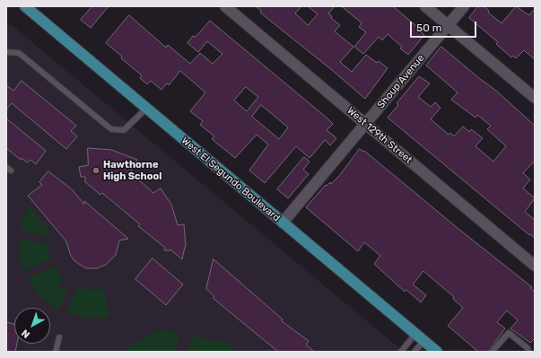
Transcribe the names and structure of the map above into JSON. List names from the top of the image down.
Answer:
{
  "streets": {
    "main road": ["West El Segundo Boulevard"],
    "street": ["Shoup Avenue", "West 129th Street"]
  },
  "crossings": [
    ["Shoup Avenue", "West 129th Street"],
    ["Shoup Avenue", "West El Segundo Boulevard"]
  ],
  "places": ["Hawthorne High School"],
  "scale_bar": "50 m",
  "north": "bottom left"
}
